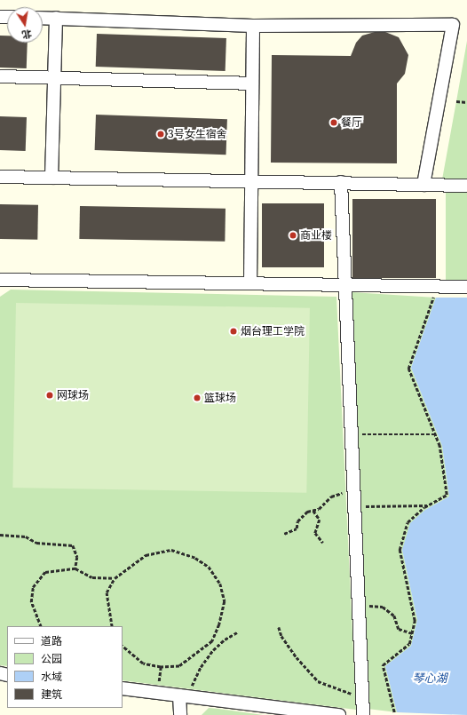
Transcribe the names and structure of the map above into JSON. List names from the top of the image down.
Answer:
{
  "water": ["琴心湖"],
  "places": [
    "餐厅",
    "3号女生宿舍",
    "商业楼",
    "烟台理工学院",
    "网球场",
    "篮球场"
  ],
  "legend": [
    "道路",
    "公园",
    "水域",
    "建筑"
  ],
  "north": "bottom"
}
